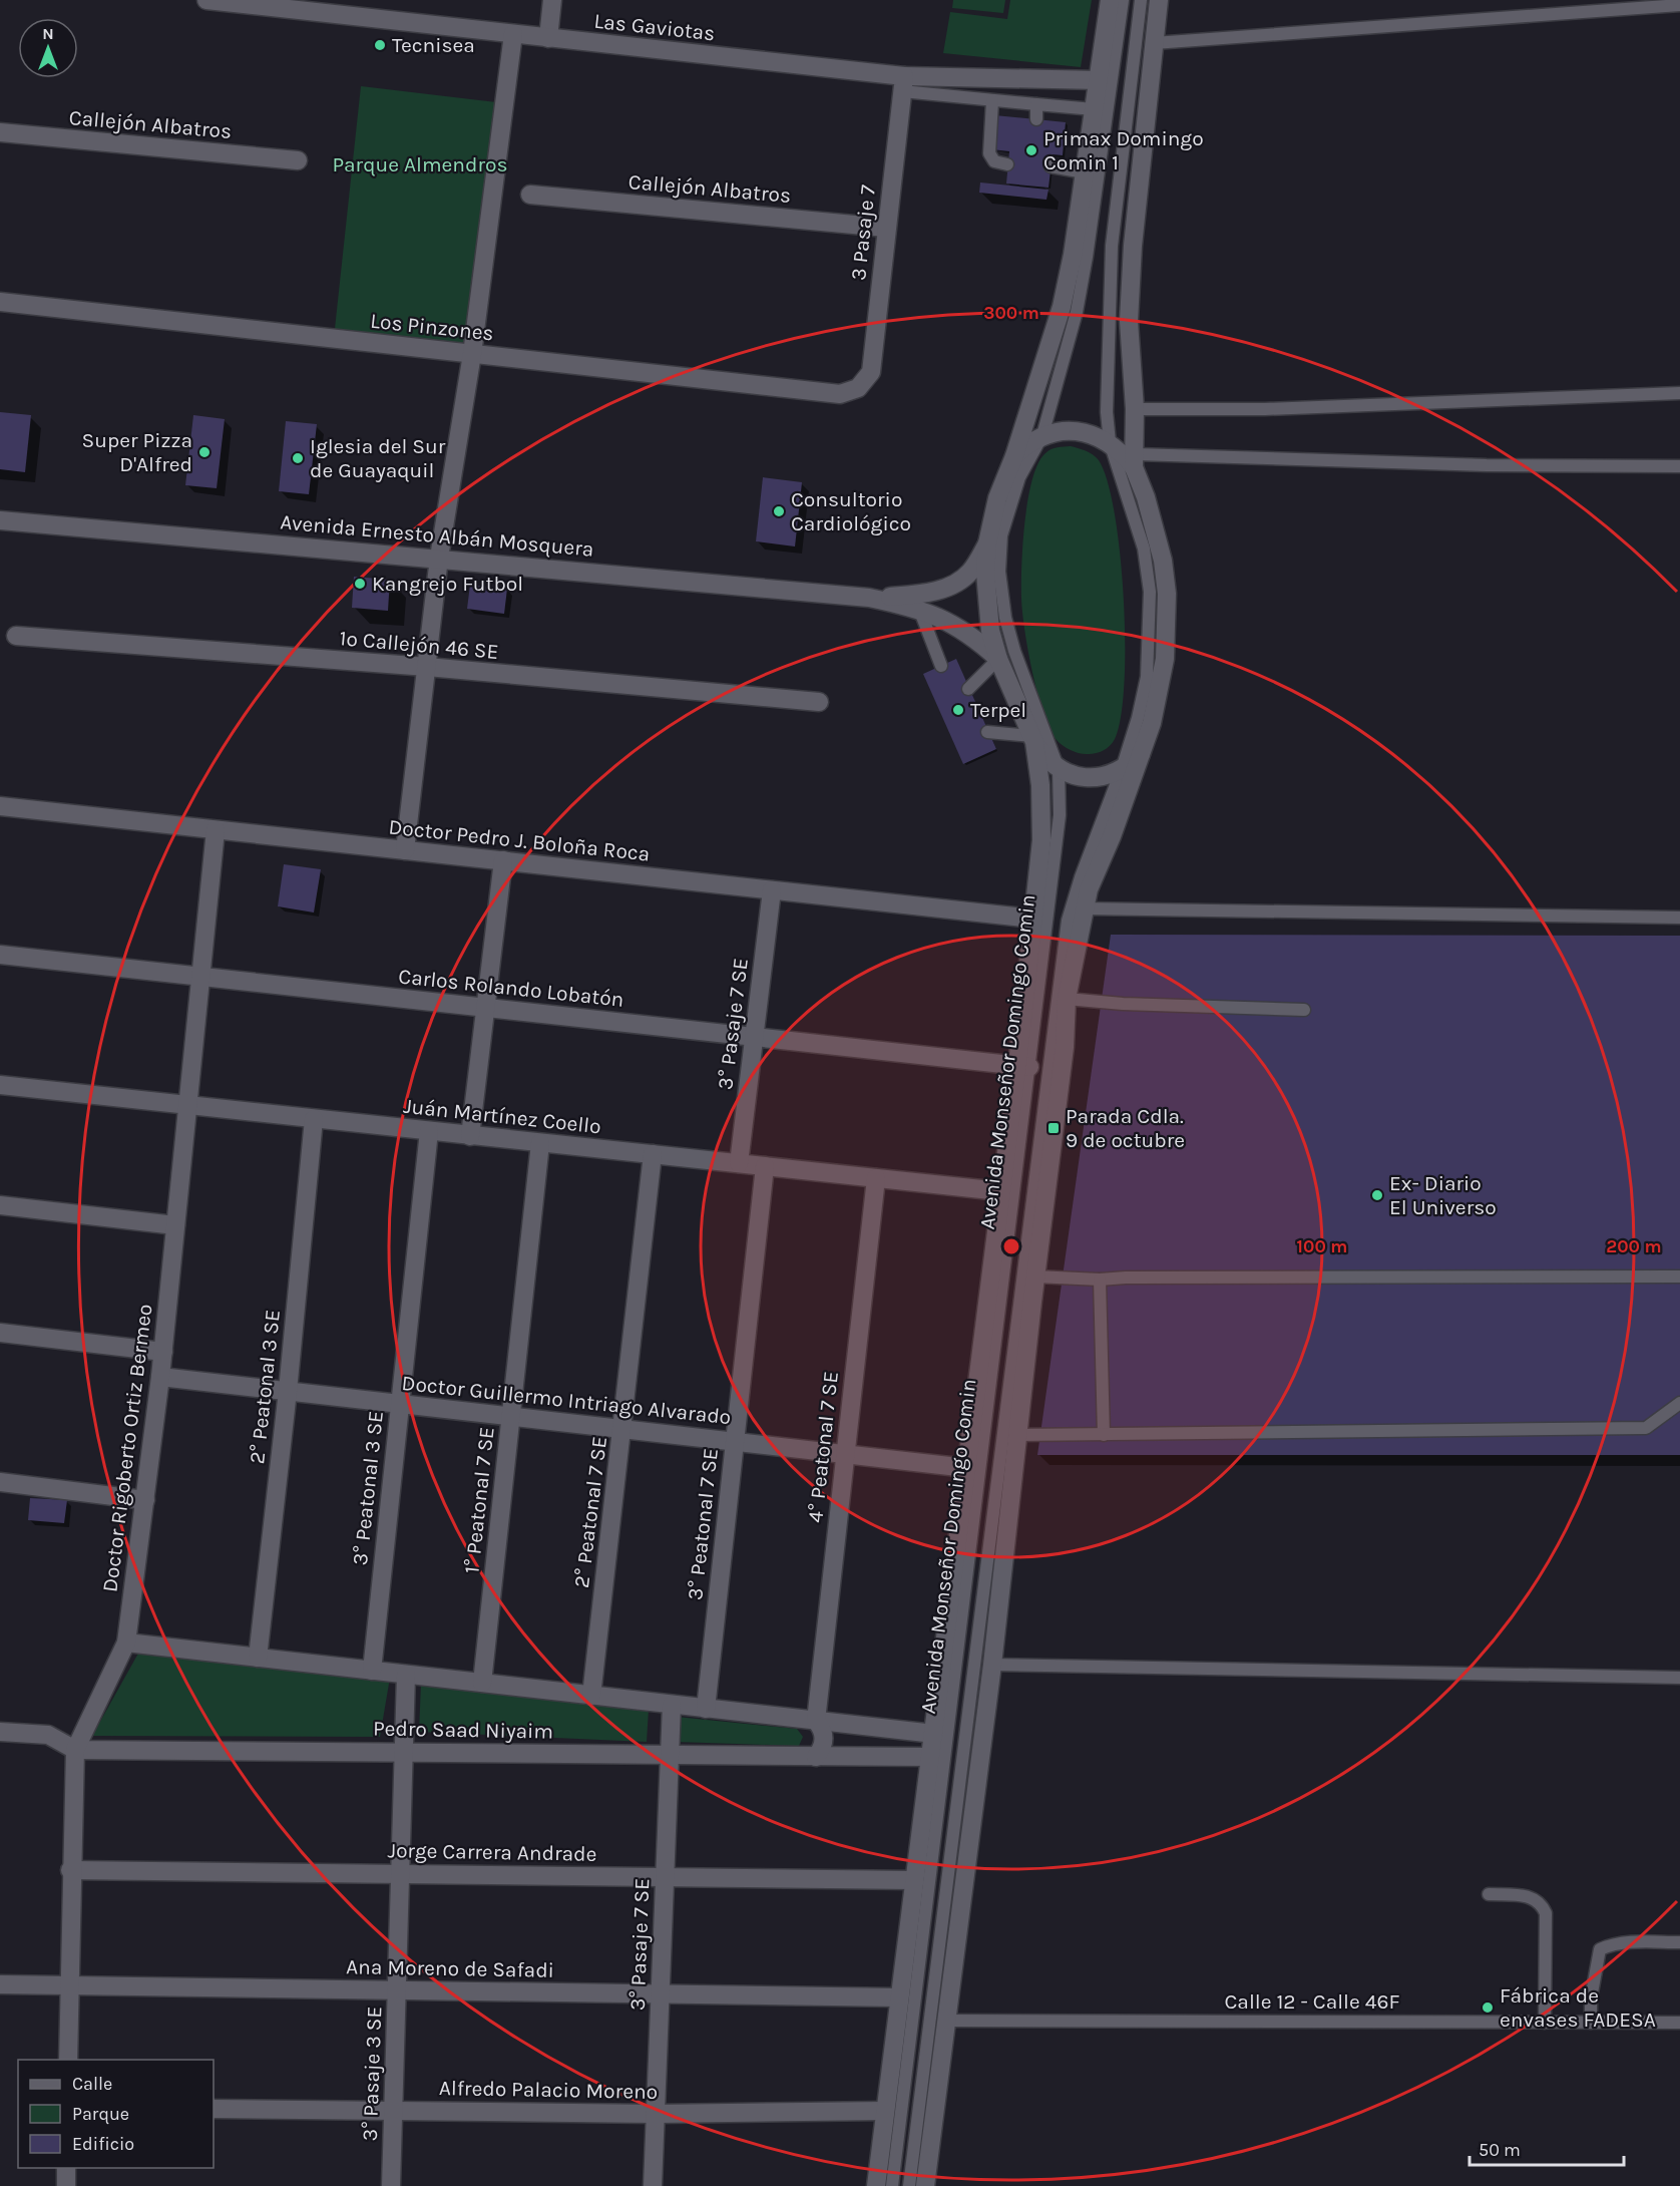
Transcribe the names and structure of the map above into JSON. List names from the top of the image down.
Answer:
{
  "streets": {
    "street": [
      "Las Gaviotas",
      "Callejón Albatros",
      "3 Pasaje 7",
      "Los Pinzones",
      "Avenida Ernesto Albán Mosquera",
      "1º Callejón 46 SE",
      "Doctor Pedro J. Boloña Roca",
      "Carlos Rolando Lobatón",
      "3° Pasaje 7 SE",
      "Avenida Monseñor Domingo Comin",
      "Juán Martínez Coello",
      "2° Peatonal 3 SE",
      "Doctor Guillermo Intriago Alvarado",
      "4° Peatonal 7 SE",
      "Doctor Rigoberto Ortiz Bermeo",
      "3° Peatonal 3 SE",
      "1° Peatonal 7 SE",
      "2° Peatonal 7 SE",
      "3° Peatonal 7 SE",
      "Pedro Saad Niyaim",
      "Jorge Carrera Andrade",
      "Ana Moreno de Safadi",
      "3° Pasaje 3 SE",
      "Alfredo Palacio Moreno"
    ],
    "lane": ["Calle 12 - Calle 46F"]
  },
  "crossings": [
    ["Las Gaviotas", "3 Pasaje 7"],
    ["Las Gaviotas", "Avenida Monseñor Domingo Comin"],
    ["Callejón Albatros", "3 Pasaje 7"],
    ["3 Pasaje 7", "Los Pinzones"],
    ["Avenida Ernesto Albán Mosquera", "Avenida Monseñor Domingo Comin"],
    ["Doctor Pedro J. Boloña Roca", "3° Pasaje 7 SE"],
    ["Doctor Pedro J. Boloña Roca", "Avenida Monseñor Domingo Comin"],
    ["Doctor Pedro J. Boloña Roca", "Doctor Rigoberto Ortiz Bermeo"],
    ["Carlos Rolando Lobatón", "3° Pasaje 7 SE"],
    ["Carlos Rolando Lobatón", "Avenida Monseñor Domingo Comin"],
    ["Carlos Rolando Lobatón", "Doctor Rigoberto Ortiz Bermeo"],
    ["3° Pasaje 7 SE", "Juán Martínez Coello"],
    ["3° Pasaje 7 SE", "Pedro Saad Niyaim"],
    ["3° Pasaje 7 SE", "Jorge Carrera Andrade"],
    ["3° Pasaje 7 SE", "Ana Moreno de Safadi"],
    ["3° Pasaje 7 SE", "Alfredo Palacio Moreno"],
    ["Avenida Monseñor Domingo Comin", "Juán Martínez Coello"],
    ["Avenida Monseñor Domingo Comin", "Doctor Guillermo Intriago Alvarado"],
    ["Avenida Monseñor Domingo Comin", "Pedro Saad Niyaim"],
    ["Avenida Monseñor Domingo Comin", "Jorge Carrera Andrade"],
    ["Avenida Monseñor Domingo Comin", "Ana Moreno de Safadi"],
    ["Avenida Monseñor Domingo Comin", "Alfredo Palacio Moreno"],
    ["Juán Martínez Coello", "2° Peatonal 3 SE"],
    ["Juán Martínez Coello", "4° Peatonal 7 SE"],
    ["Juán Martínez Coello", "Doctor Rigoberto Ortiz Bermeo"],
    ["Juán Martínez Coello", "3° Peatonal 3 SE"],
    ["Juán Martínez Coello", "1° Peatonal 7 SE"],
    ["Juán Martínez Coello", "2° Peatonal 7 SE"],
    ["Juán Martínez Coello", "3° Peatonal 7 SE"],
    ["2° Peatonal 3 SE", "Doctor Guillermo Intriago Alvarado"],
    ["2° Peatonal 3 SE", "Pedro Saad Niyaim"],
    ["Doctor Guillermo Intriago Alvarado", "4° Peatonal 7 SE"],
    ["Doctor Guillermo Intriago Alvarado", "Doctor Rigoberto Ortiz Bermeo"],
    ["Doctor Guillermo Intriago Alvarado", "3° Peatonal 3 SE"],
    ["Doctor Guillermo Intriago Alvarado", "1° Peatonal 7 SE"],
    ["Doctor Guillermo Intriago Alvarado", "2° Peatonal 7 SE"],
    ["Doctor Guillermo Intriago Alvarado", "3° Peatonal 7 SE"],
    ["4° Peatonal 7 SE", "Pedro Saad Niyaim"],
    ["Doctor Rigoberto Ortiz Bermeo", "Pedro Saad Niyaim"],
    ["Doctor Rigoberto Ortiz Bermeo", "Jorge Carrera Andrade"],
    ["Doctor Rigoberto Ortiz Bermeo", "Ana Moreno de Safadi"],
    ["3° Peatonal 3 SE", "Pedro Saad Niyaim"],
    ["1° Peatonal 7 SE", "Pedro Saad Niyaim"],
    ["2° Peatonal 7 SE", "Pedro Saad Niyaim"],
    ["3° Peatonal 7 SE", "Pedro Saad Niyaim"],
    ["Pedro Saad Niyaim", "3° Pasaje 3 SE"],
    ["Jorge Carrera Andrade", "3° Pasaje 3 SE"],
    ["Ana Moreno de Safadi", "3° Pasaje 3 SE"],
    ["3° Pasaje 3 SE", "Alfredo Palacio Moreno"]
  ],
  "parks": ["Parque Almendros"],
  "places": {
    "other": [
      "Tecnisea",
      "Primax Domingo Comin 1",
      "Super Pizza D'Alfred",
      "Iglesia del Sur de Guayaquil",
      "Consultorio Cardiológico",
      "Kangrejo Futbol",
      "Terpel",
      "Ex- Diario El Universo",
      "Fábrica de envases FADESA"
    ],
    "transit": ["Parada Cdla. 9 de octubre"]
  },
  "legend": ["Calle", "Parque", "Edificio"],
  "scale_bar": "50 m",
  "north": "top",
  "rings": ["300 m", "100 m", "200 m"]
}
